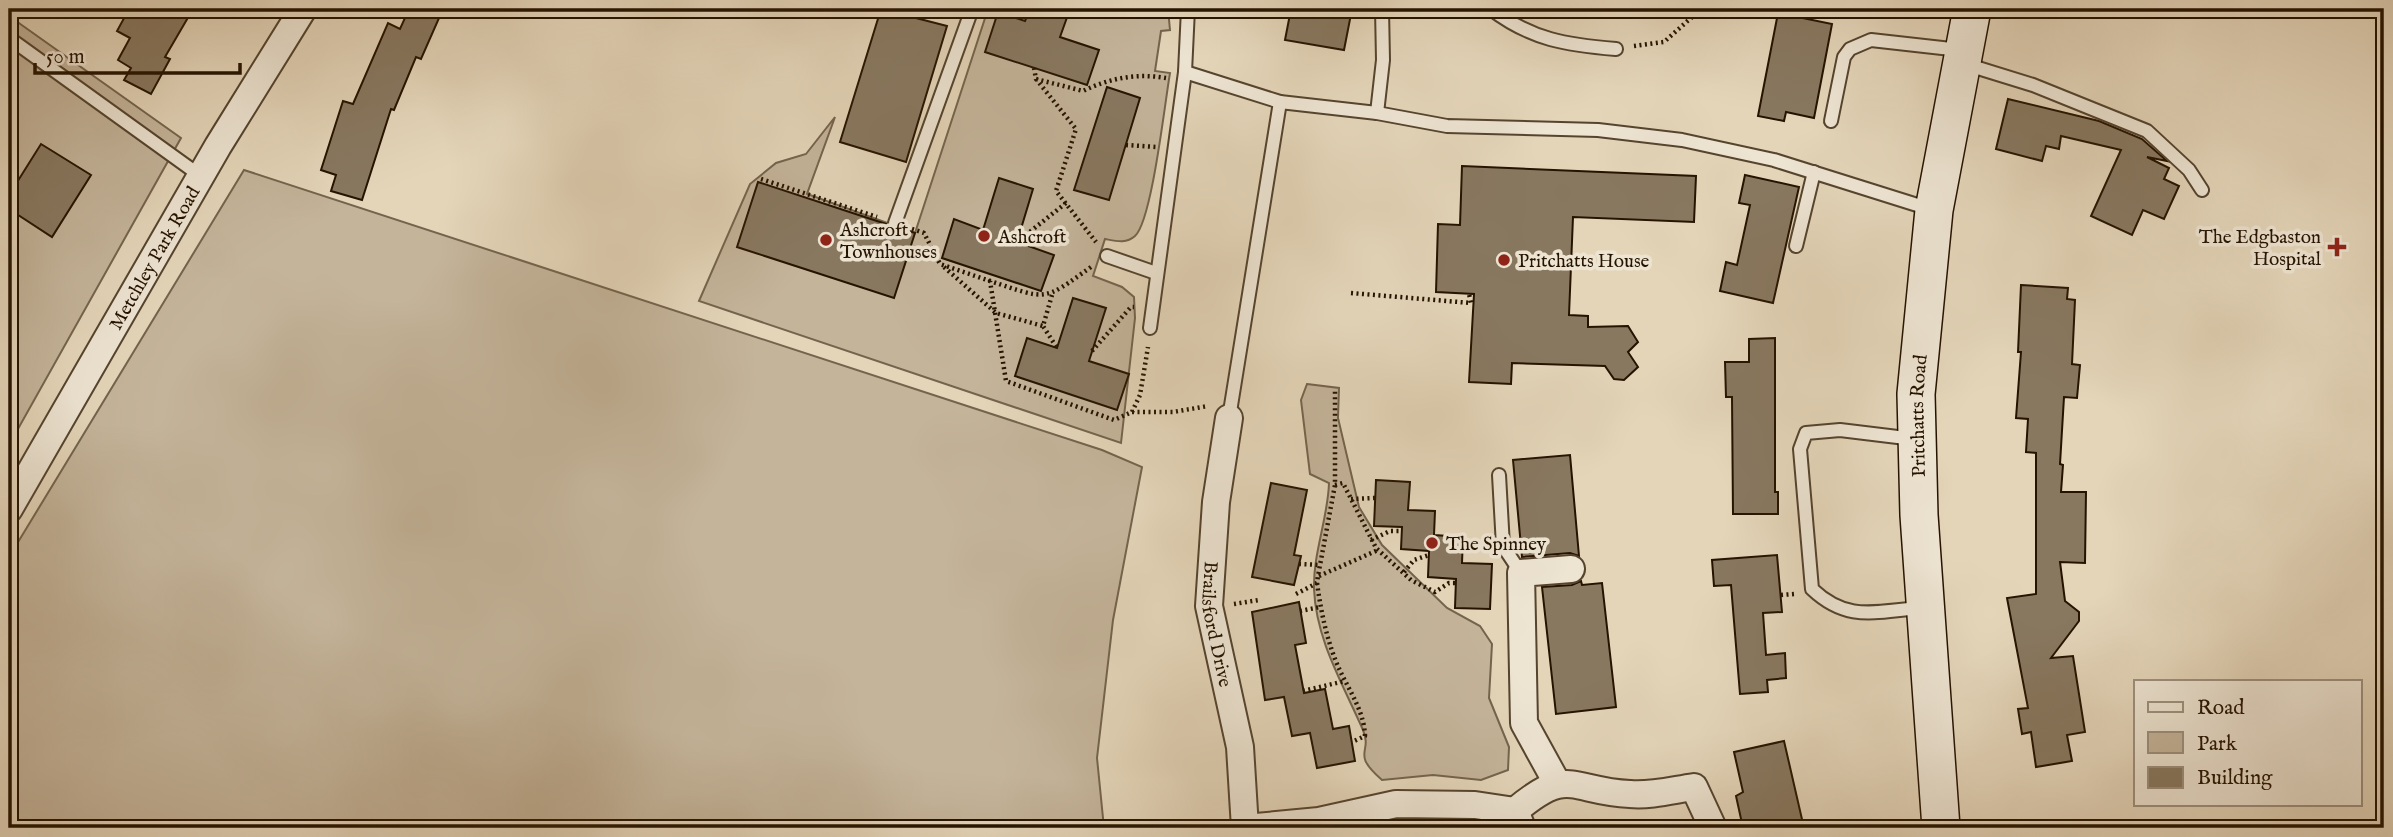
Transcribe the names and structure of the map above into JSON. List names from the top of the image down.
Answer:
{
  "streets": {
    "street": ["Metchley Park Road", "Pritchatts Road", "Brailsford Drive"]
  },
  "places": {
    "other": [
      "Ashcroft",
      "Ashcroft Townhouses",
      "Pritchatts House",
      "The Spinney"
    ],
    "health": ["The Edgbaston Hospital"]
  },
  "legend": ["Road", "Park", "Building"],
  "scale_bar": "50 m"
}
